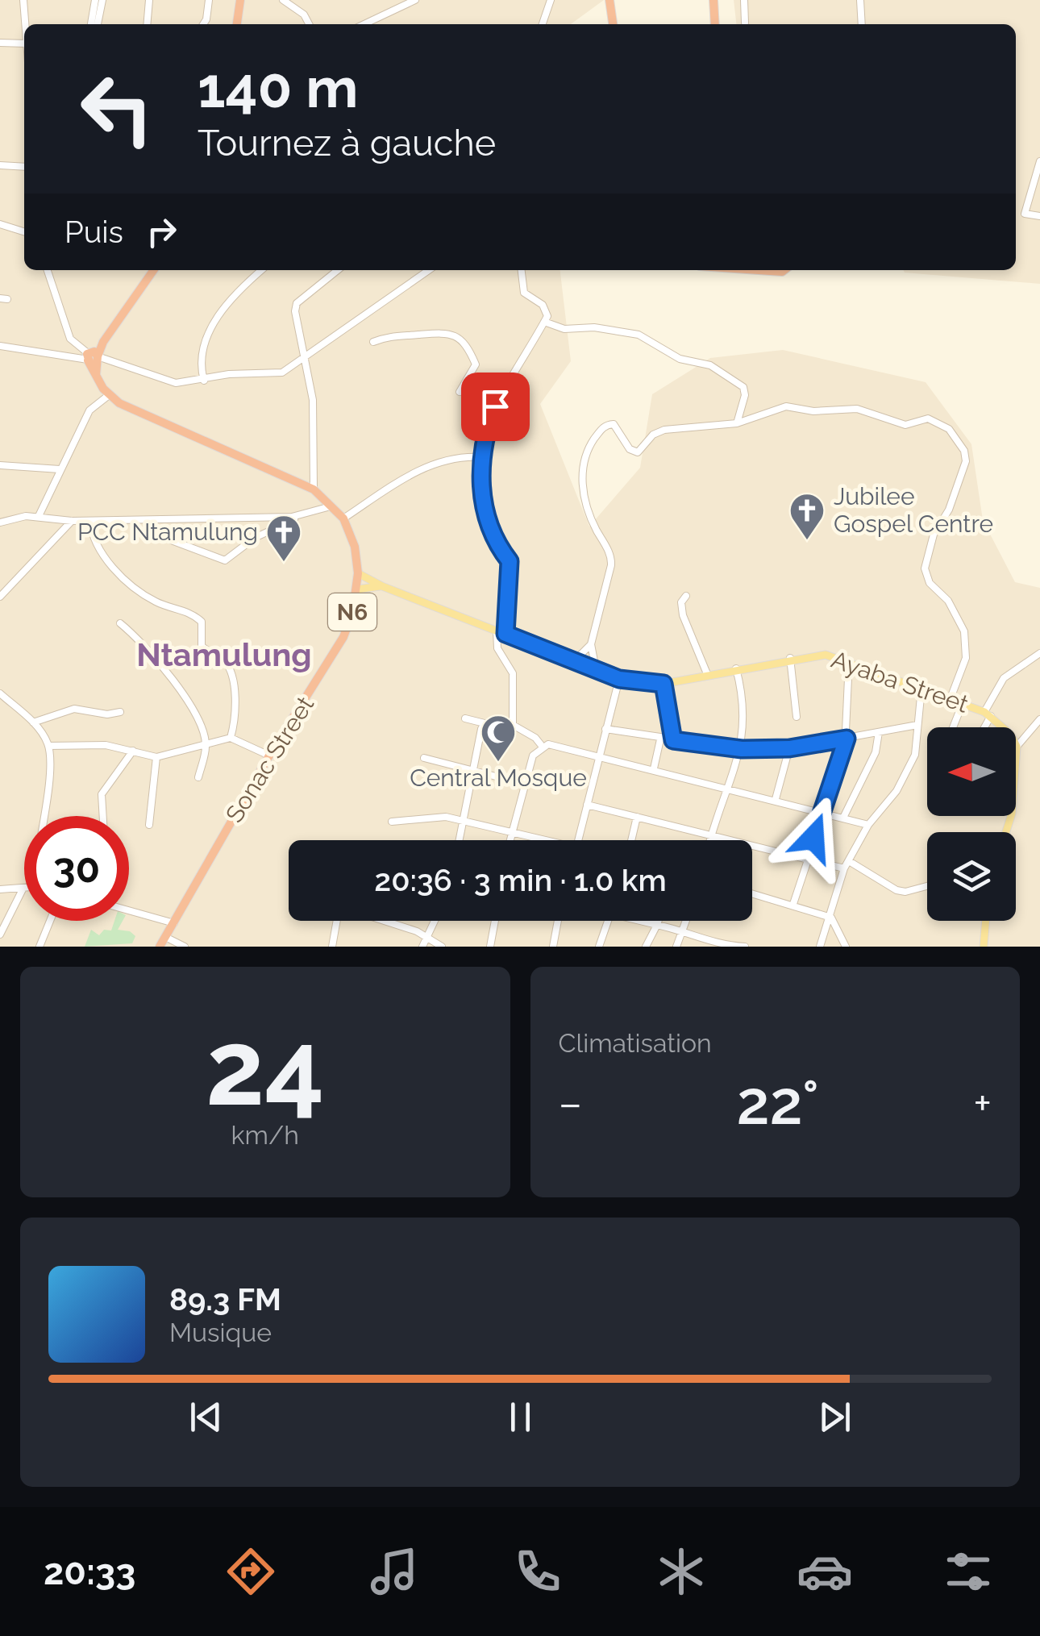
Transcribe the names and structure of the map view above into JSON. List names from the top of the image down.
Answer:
{
  "streets": {
    "highway": ["N6", "Sonac Street"],
    "main road": ["Ayaba Street"]
  },
  "crossings": [
    ["Ayaba Street", "Sonac Street"]
  ],
  "districts": ["Ntamulung"],
  "places": {
    "church": ["Jubilee Gospel Centre", "PCC Ntamulung"],
    "mosque": ["Central Mosque"]
  },
  "north": "left",
  "page": {
    "turn": ["140 m", "Tournez à gauche"],
    "then": "Puis",
    "limit": "30",
    "trip": "20:36 · 3 min · 1.0 km",
    "tile": [
      ["24", "km/h"],
      "Climatisation"
    ],
    "heat": ["−", "22°", "+"],
    "song": ["89.3 FM", "Musique"],
    "tabs": "20:33"
  }
}
